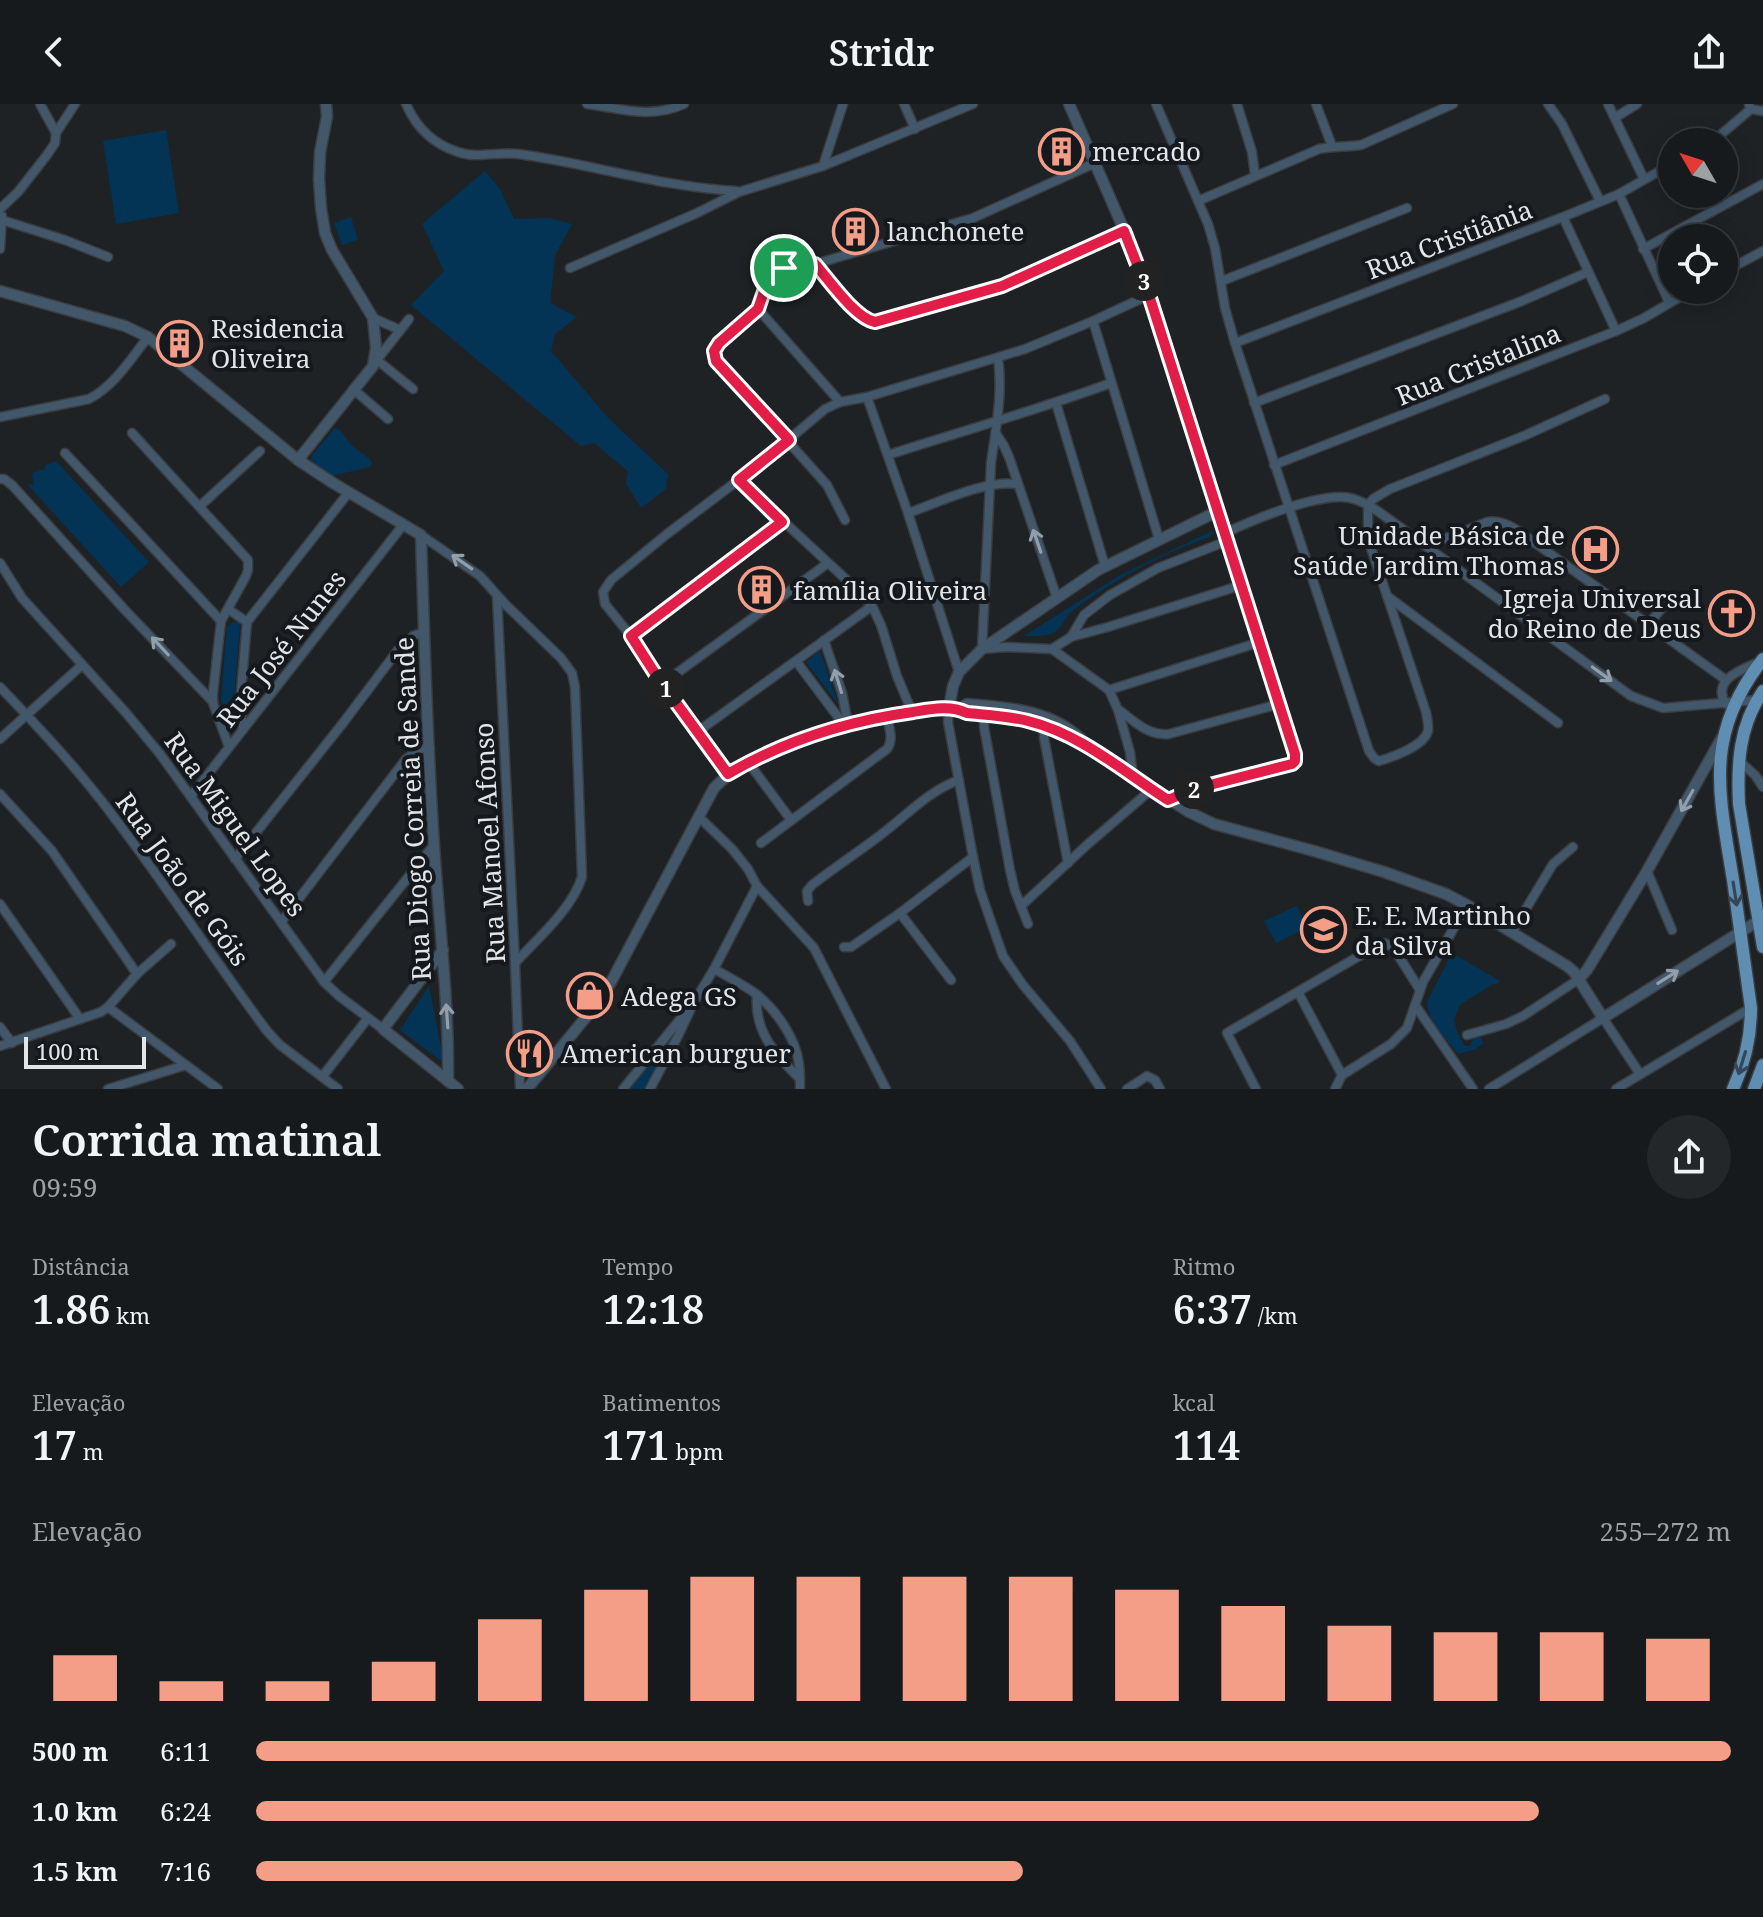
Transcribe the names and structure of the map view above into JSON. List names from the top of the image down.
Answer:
{
  "streets": {
    "street": [
      "Rua Cristiânia",
      "Rua Cristalina",
      "Rua José Nunes",
      "Rua Diogo Correia de Sande",
      "Rua Miguel Lopes",
      "Rua Manoel Afonso",
      "Rua João de Góis"
    ]
  },
  "crossings": [
    ["Rua José Nunes", "Rua Miguel Lopes"],
    ["Rua Diogo Correia de Sande", "Rua Miguel Lopes"]
  ],
  "places": {
    "building": [
      "mercado",
      "lanchonete",
      "Residencia Oliveira",
      "família Oliveira"
    ],
    "hospital": ["Unidade Básica de Saúde Jardim Thomas"],
    "church": ["Igreja Universal do Reino de Deus"],
    "school or university": ["E. E. Martinho da Silva"],
    "shop": ["Adega GS"],
    "restaurant": ["American burguer"]
  },
  "scale_bar": "100 m",
  "north": "top left",
  "page": {
    "header": "Stridr",
    "pins": ["3", "1", "2"],
    "scale": "100 m",
    "heading": ["Corrida matinal", "09:59"],
    "stats": [
      ["Distância", "1.86 km"],
      ["Tempo", "12:18"],
      ["Ritmo", "6:37 /km"],
      ["Elevação", "17 m"],
      ["Batimentos", "171 bpm"],
      ["kcal", "114"]
    ],
    "chart": ["Elevação", "255–272 m"],
    "list": [
      {
        "name": "500 m",
        "note": "6:11"
      },
      {
        "name": "1.0 km",
        "note": "6:24"
      },
      {
        "name": "1.5 km",
        "note": "7:16"
      }
    ]
  }
}
